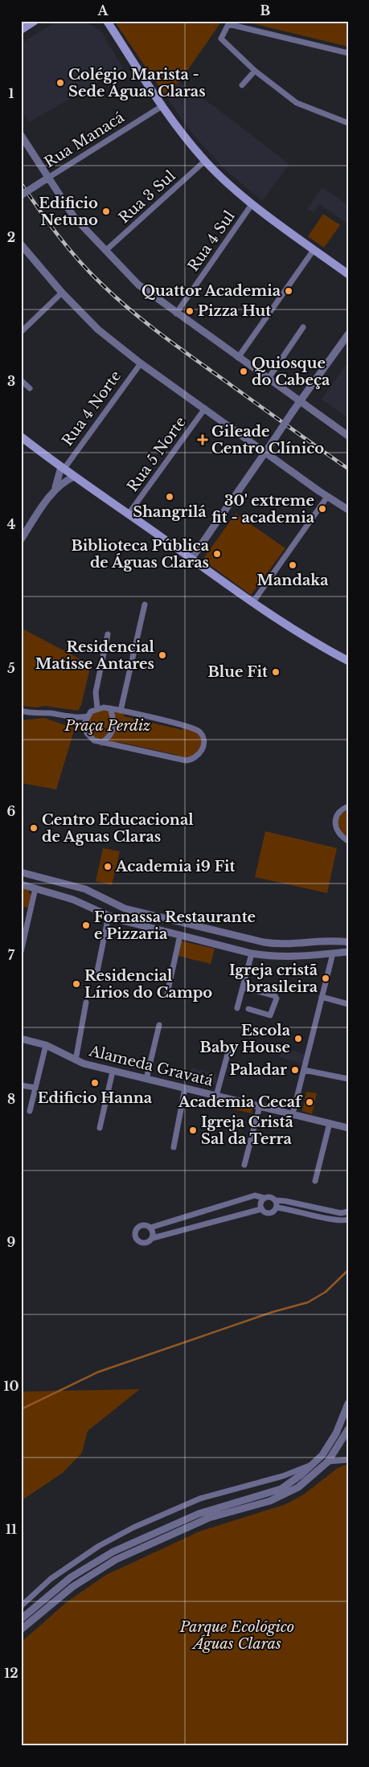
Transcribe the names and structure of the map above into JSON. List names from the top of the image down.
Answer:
{
  "streets": {
    "street": [
      "Rua Manacá",
      "Rua 3 Sul",
      "Rua 4 Sul",
      "Rua 4 Norte",
      "Rua 5 Norte",
      "Alameda Gravatá"
    ]
  },
  "parks": ["Praça Perdiz", "Parque Ecológico Águas Claras"],
  "places": {
    "other": [
      "Colégio Marista - Sede Águas Claras",
      "Edificio Netuno",
      "Quattor Academia",
      "Pizza Hut",
      "Quiosque do Cabeça",
      "Shangrilá",
      "30' extreme fit - academia",
      "Biblioteca Pública de Águas Claras",
      "Mandaka",
      "Residencial Matisse Antares",
      "Blue Fit",
      "Centro Educacional de Aguas Claras",
      "Academia i9 Fit",
      "Fornassa Restaurante e Pizzaria",
      "Igreja cristã brasileira",
      "Residencial Lírios do Campo",
      "Escola Baby House",
      "Paladar",
      "Edificio Hanna",
      "Academia Cecaf",
      "Igreja Cristã Sal da Terra"
    ],
    "health": ["Gileade Centro Clínico"]
  },
  "grid": {
    "columns": ["A", "B"],
    "rows": [
      "1",
      "2",
      "3",
      "4",
      "5",
      "6",
      "7",
      "8",
      "9",
      "10",
      "11",
      "12"
    ]
  }
}
